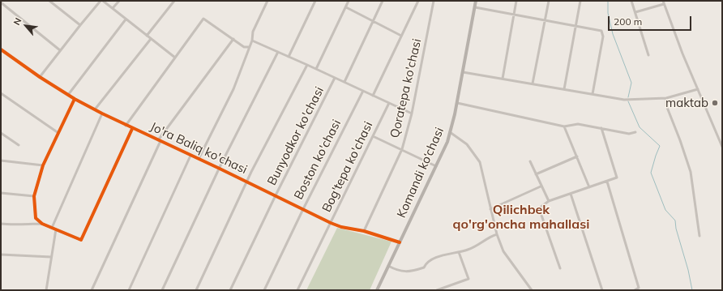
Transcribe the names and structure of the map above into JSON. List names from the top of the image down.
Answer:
{
  "streets": {
    "main road": ["Komandi ko‘chasi"],
    "street": [
      "Qoratepa ko'chasi",
      "Bunyodkor ko'chasi",
      "Jo'ra Baliq ko'chasi",
      "Boston ko'chasi",
      "Bog'tepa ko'chasi"
    ]
  },
  "crossings": [
    ["Qoratepa ko'chasi", "Jo'ra Baliq ko'chasi"],
    ["Bunyodkor ko'chasi", "Jo'ra Baliq ko'chasi"],
    ["Jo'ra Baliq ko'chasi", "Boston ko'chasi"],
    ["Jo'ra Baliq ko'chasi", "Bog'tepa ko'chasi"],
    ["Jo'ra Baliq ko'chasi", "Komandi ko‘chasi"]
  ],
  "districts": ["Qilichbek qo'rg'oncha mahallasi"],
  "places": ["maktab"],
  "scale_bar": "200 m",
  "north": "top left"
}
